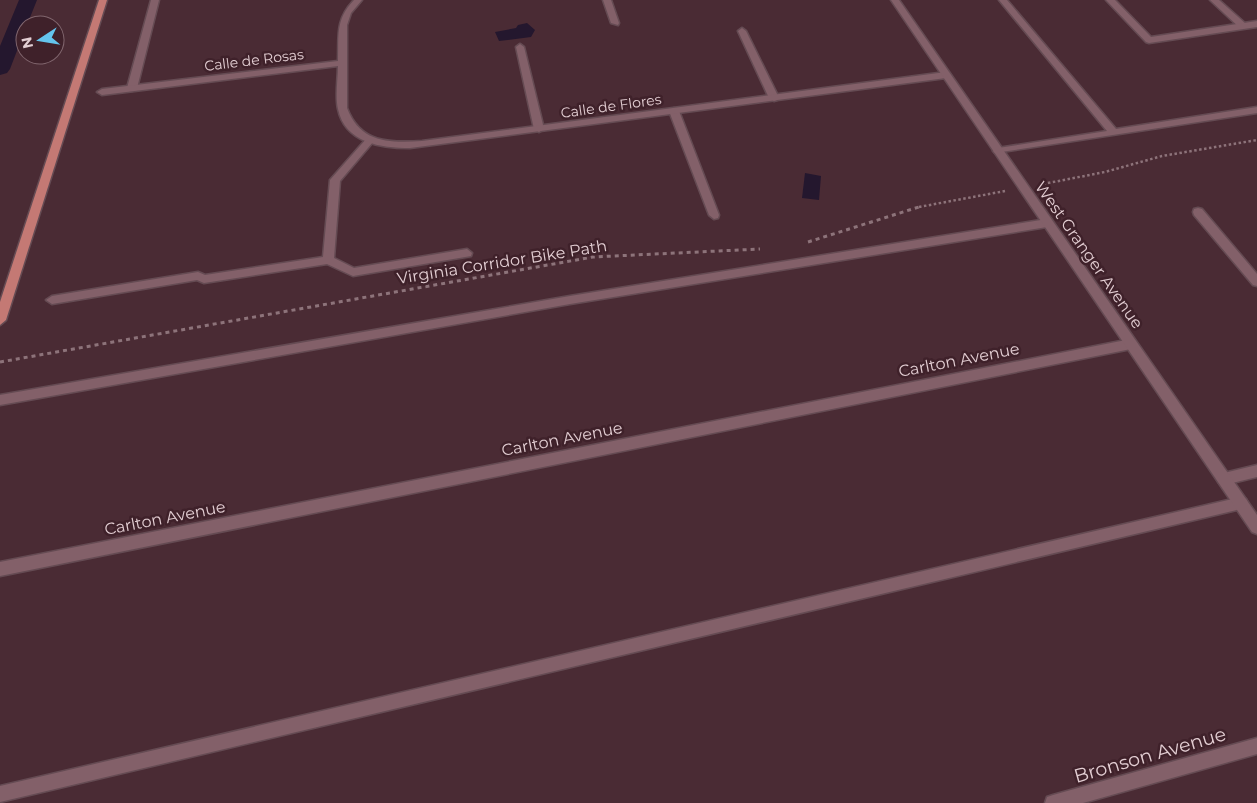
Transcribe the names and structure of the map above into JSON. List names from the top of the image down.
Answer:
{
  "streets": {
    "street": [
      "Calle de Rosas",
      "Calle de Flores",
      "West Granger Avenue",
      "Carlton Avenue",
      "Bronson Avenue"
    ],
    "path": ["Virginia Corridor Bike Path"]
  },
  "crossings": [
    ["Calle de Rosas", "Calle de Flores"],
    ["Calle de Flores", "West Granger Avenue"],
    ["West Granger Avenue", "Carlton Avenue"]
  ],
  "north": "left"
}
